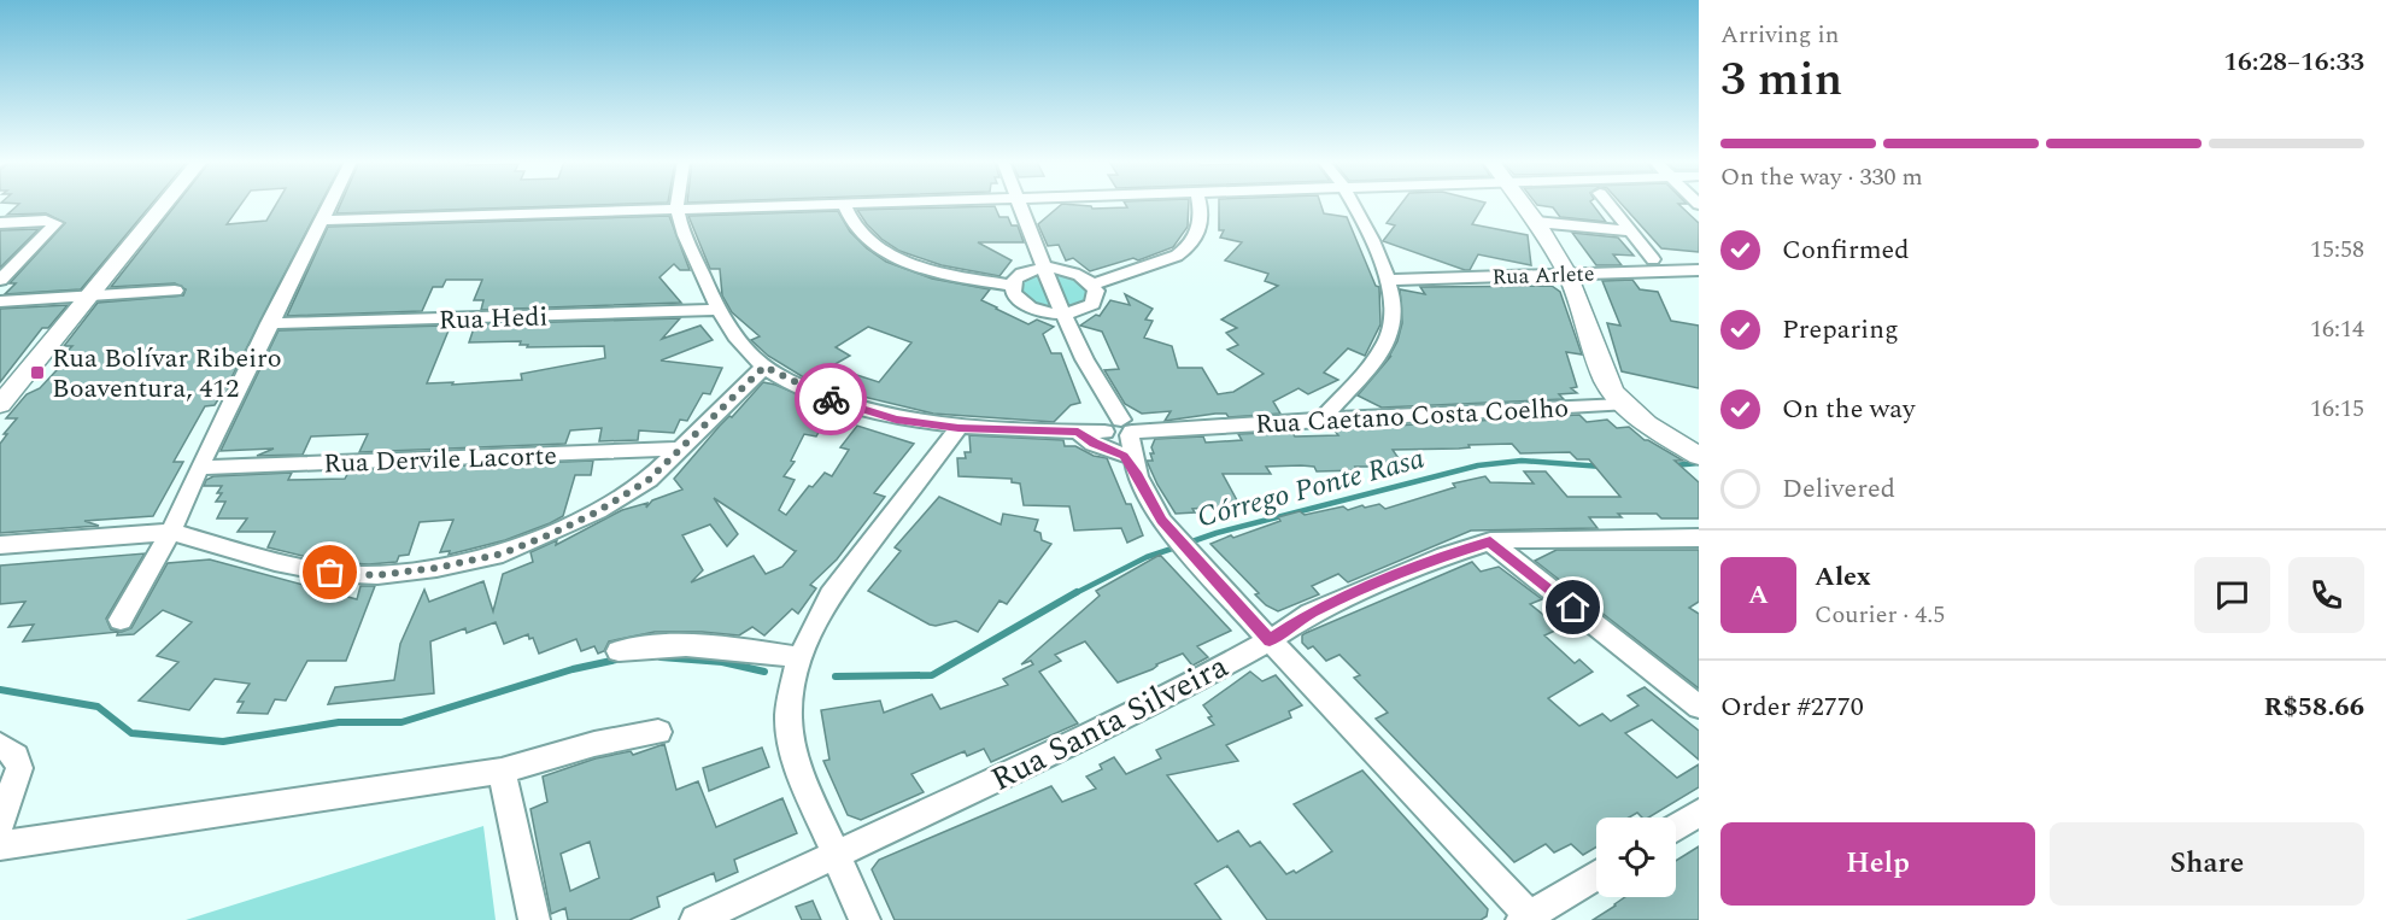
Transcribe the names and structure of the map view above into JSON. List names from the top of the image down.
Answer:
{
  "streets": {
    "street": [
      "Rua Arlete",
      "Rua Hedi",
      "Rua Caetano Costa Coelho",
      "Rua Dervile Lacorte",
      "Rua Santa Silveira"
    ]
  },
  "crossings": [
    ["Rua Hedi", "Rua Caetano Costa Coelho"]
  ],
  "water": ["Córrego Ponte Rasa"],
  "places": {
    "transit": ["Rua Bolívar Ribeiro Boaventura, 412"]
  },
  "page": {
    "heading": ["3 min", "Arriving in", "16:28–16:33"],
    "panel": [
      "Alex",
      "Courier · 4.5",
      "Order #2770",
      "R$58.66"
    ],
    "bar": "On the way · 330 m",
    "list": [
      ["Confirmed", "15:58"],
      ["Preparing", "16:14"],
      ["On the way", "16:15"],
      "Delivered"
    ],
    "round": "A",
    "buttons": ["Help", "Share"]
  }
}
